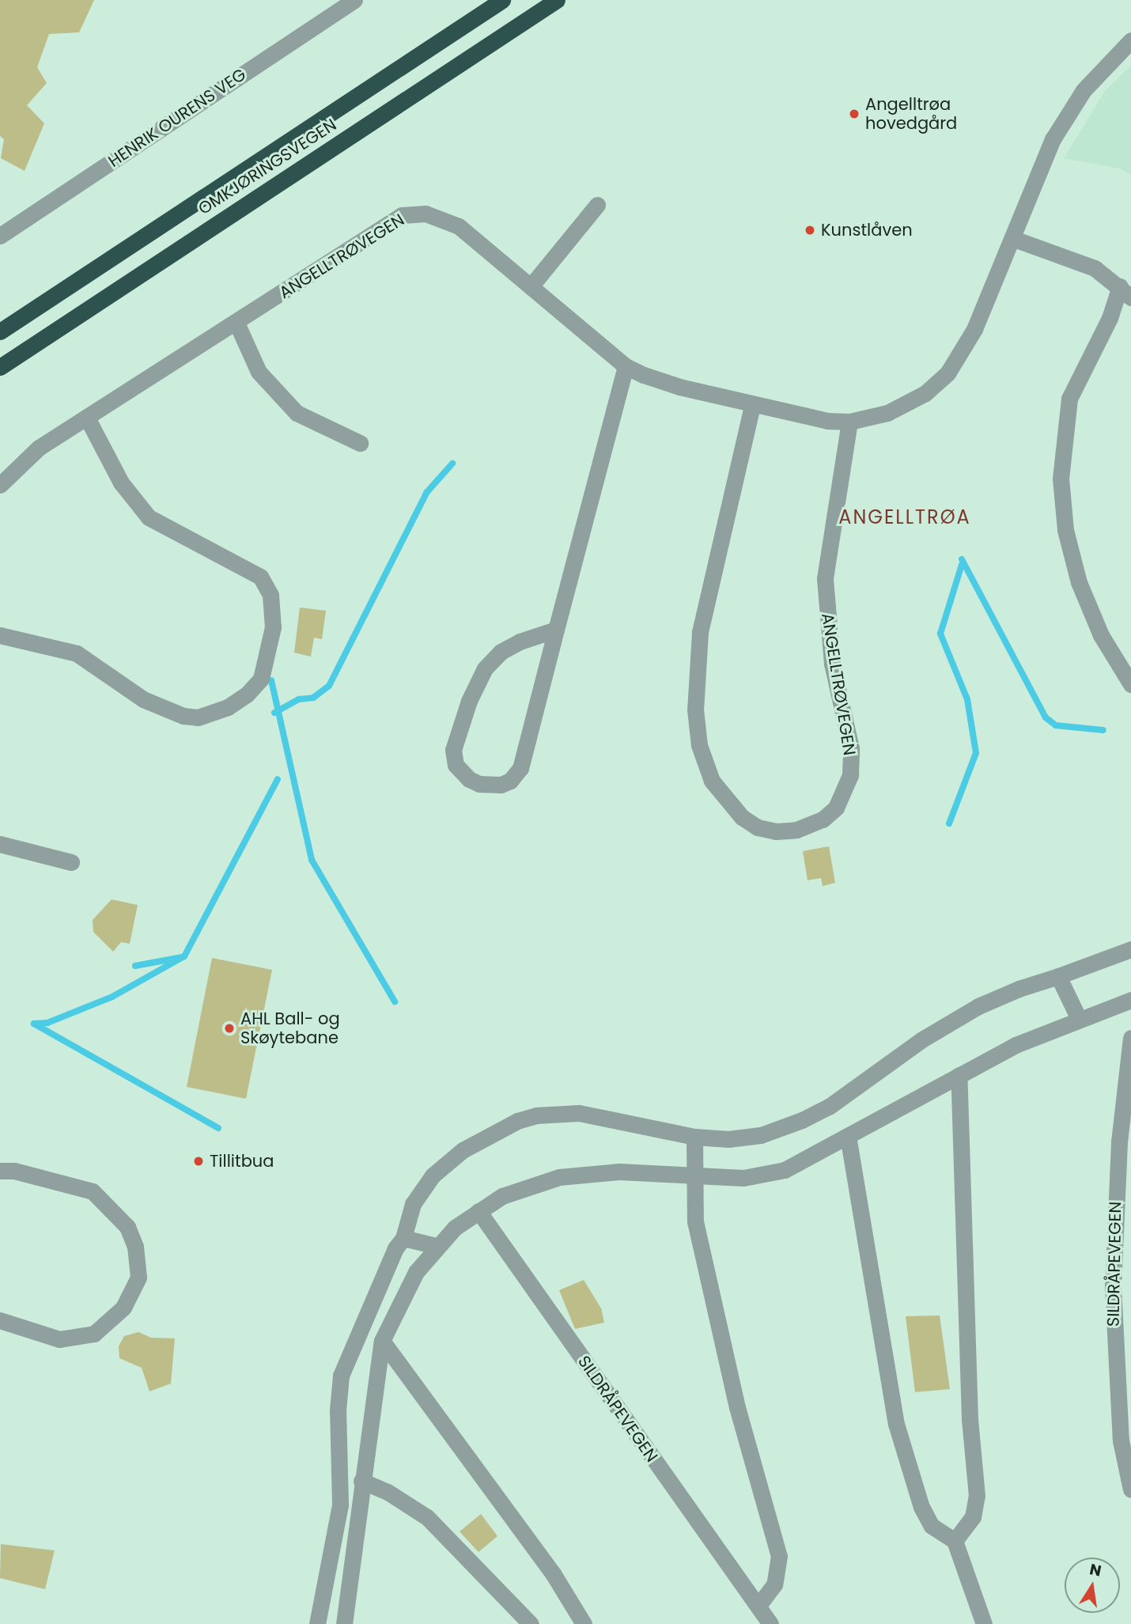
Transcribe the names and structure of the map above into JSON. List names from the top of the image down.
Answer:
{
  "streets": {
    "highway": ["OMKJØRINGSVEGEN"],
    "street": ["HENRIK OURENS VEG", "ANGELLTRØVEGEN", "SILDRÅPEVEGEN"]
  },
  "districts": ["ANGELLTRØA"],
  "places": [
    "Angelltrøa hovedgård",
    "Kunstlåven",
    "AHL Ball- og Skøytebane",
    "Tillitbua"
  ],
  "north": "top"
}
